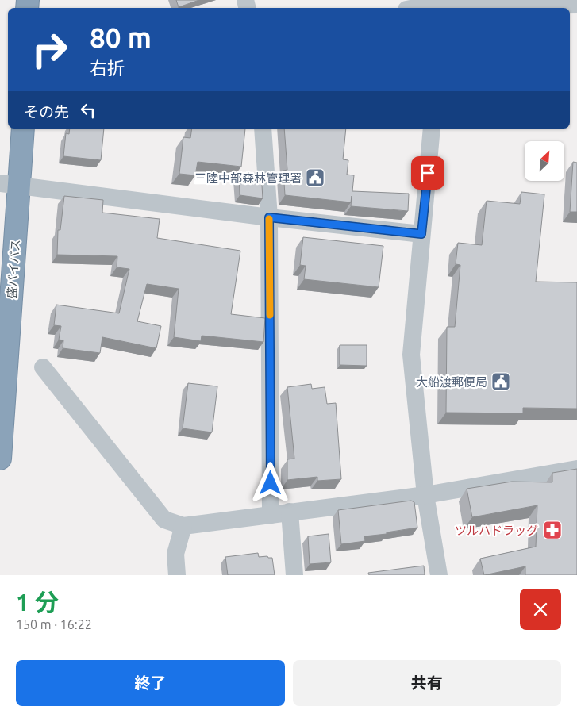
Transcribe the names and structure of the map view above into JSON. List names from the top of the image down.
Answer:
{
  "streets": {
    "highway": ["盛バイパス"]
  },
  "places": {
    "public building": ["三陸中部森林管理署", "大船渡郵便局"],
    "pharmacy": ["ツルハドラッグ"]
  },
  "north": "top right",
  "page": {
    "turn": ["80 m", "右折"],
    "then": "その先",
    "heading": ["1 分", "150 m · 16:22"],
    "buttons": ["終了", "共有"]
  }
}
